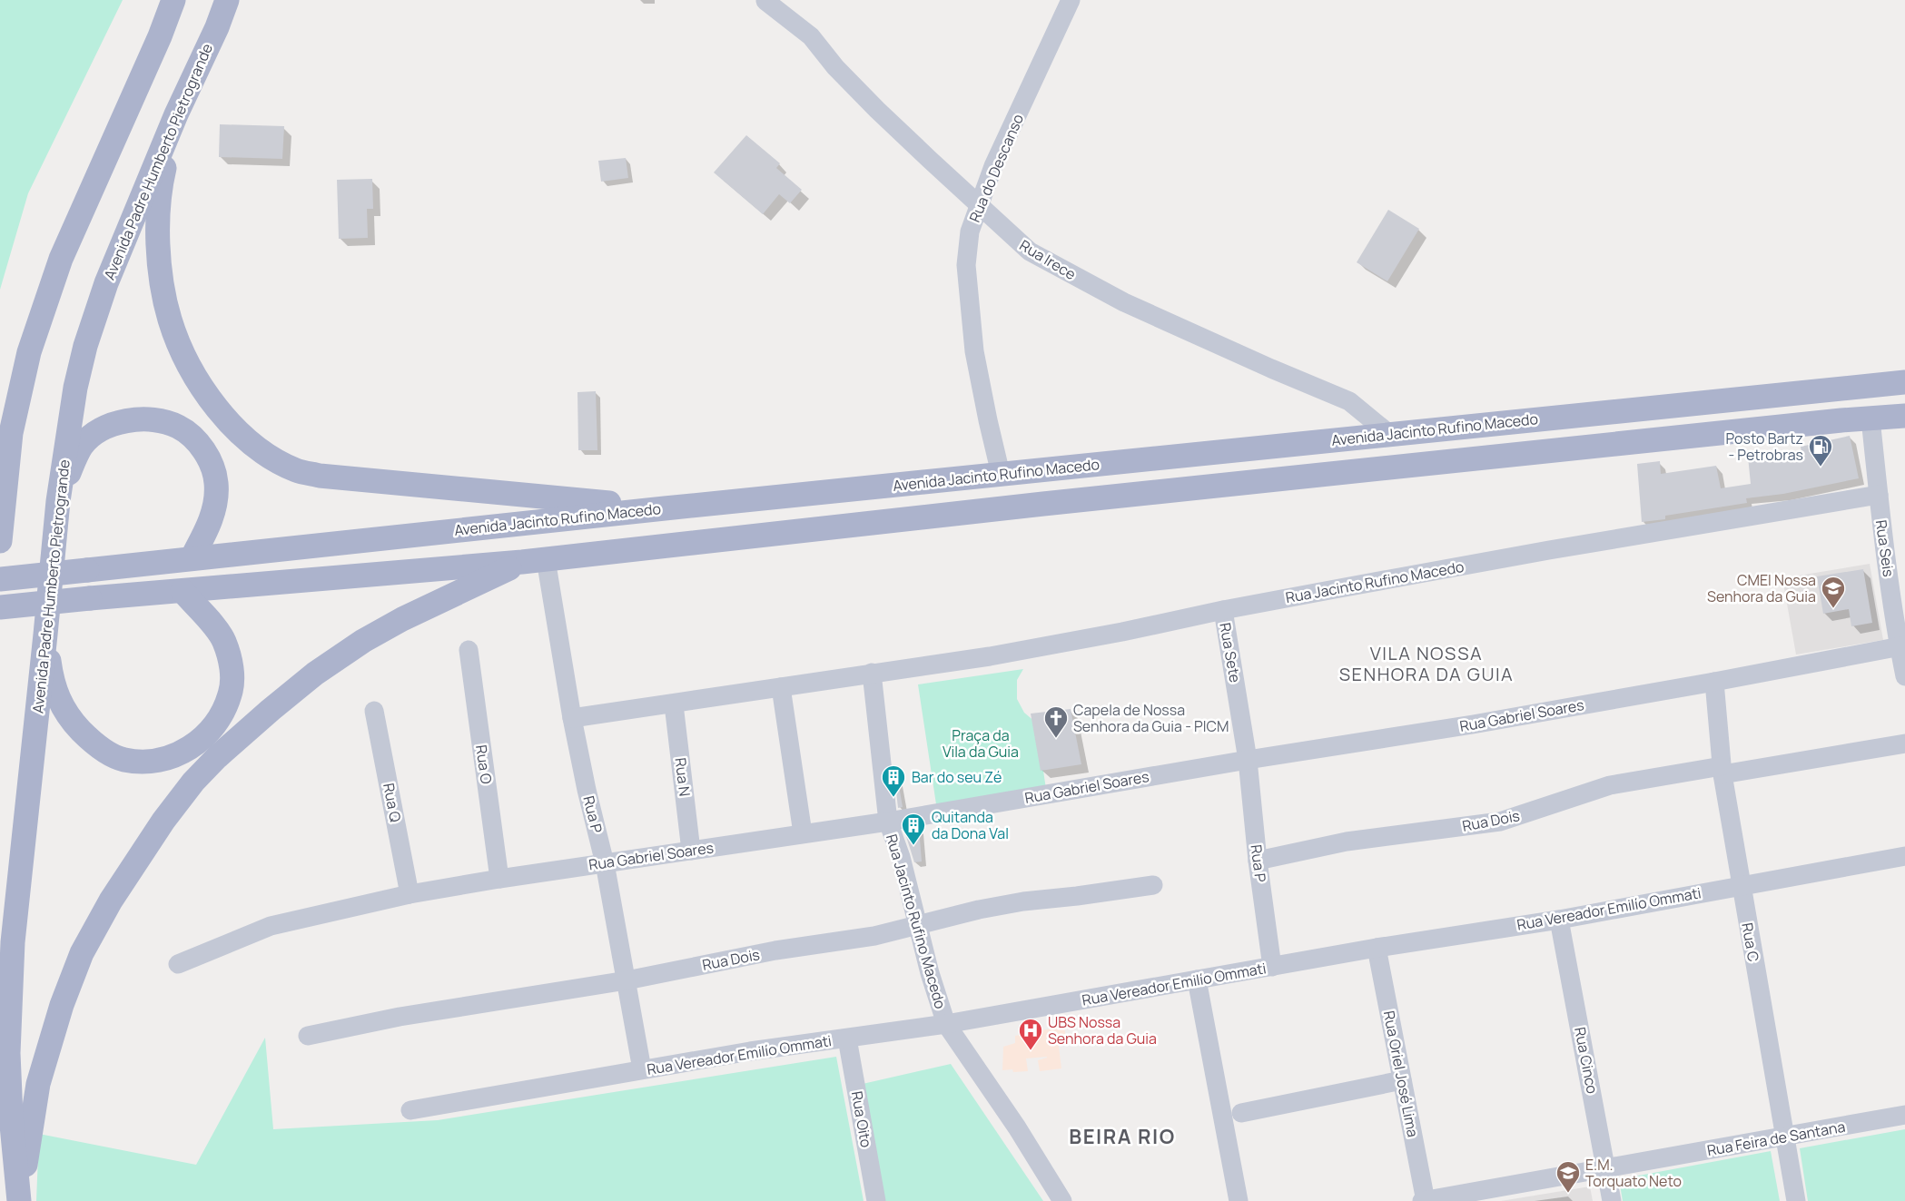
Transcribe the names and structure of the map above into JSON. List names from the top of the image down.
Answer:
{
  "streets": {
    "main road": ["Avenida Padre Humberto Pietrogrande", "Avenida Jacinto Rufino Macedo"],
    "street": [
      "Rua do Descanso",
      "Rua Irece",
      "Rua Seis",
      "Rua Jacinto Rufino Macedo",
      "Rua Sete",
      "Rua Gabriel Soares",
      "Rua O",
      "Rua N",
      "Rua Q",
      "Rua P",
      "Rua Dois",
      "Rua Vereador Emilío Ommati",
      "Rua C",
      "Rua Cinco",
      "Rua Oriel José Lima",
      "Rua Oito",
      "Rua Feira de Santana"
    ]
  },
  "crossings": [
    ["Rua do Descanso", "Rua Irece"],
    ["Rua do Descanso", "Avenida Jacinto Rufino Macedo"],
    ["Rua Irece", "Avenida Jacinto Rufino Macedo"],
    ["Rua Seis", "Rua Jacinto Rufino Macedo"],
    ["Rua Seis", "Rua Gabriel Soares"],
    ["Rua Jacinto Rufino Macedo", "Rua Sete"],
    ["Rua Jacinto Rufino Macedo", "Rua Gabriel Soares"],
    ["Rua Jacinto Rufino Macedo", "Rua N"],
    ["Rua Jacinto Rufino Macedo", "Rua P"],
    ["Rua Jacinto Rufino Macedo", "Rua Dois"],
    ["Rua Jacinto Rufino Macedo", "Rua Vereador Emilío Ommati"],
    ["Rua Sete", "Rua Gabriel Soares"],
    ["Rua Sete", "Rua P"],
    ["Rua Gabriel Soares", "Rua O"],
    ["Rua Gabriel Soares", "Rua N"],
    ["Rua Gabriel Soares", "Rua Q"],
    ["Rua Gabriel Soares", "Rua P"],
    ["Rua Gabriel Soares", "Rua C"],
    ["Rua P", "Rua Dois"],
    ["Rua P", "Rua Vereador Emilío Ommati"],
    ["Rua Dois", "Rua C"],
    ["Rua Vereador Emilío Ommati", "Rua C"],
    ["Rua Vereador Emilío Ommati", "Rua Cinco"],
    ["Rua Vereador Emilío Ommati", "Rua Oriel José Lima"],
    ["Rua Vereador Emilío Ommati", "Rua Oito"],
    ["Rua C", "Rua Feira de Santana"],
    ["Rua Cinco", "Rua Feira de Santana"],
    ["Rua Oriel José Lima", "Rua Feira de Santana"]
  ],
  "districts": ["VILA NOSSA SENHORA DA GUIA", "BEIRA RIO"],
  "parks": ["Praça da Vila da Guia"],
  "places": {
    "fuel station": ["Posto Bartz - Petrobras"],
    "school or university": ["CMEI Nossa Senhora da Guia", "E.M. Torquato Neto"],
    "church": ["Capela de Nossa Senhora da Guia - PICM"],
    "building": ["Bar do seu Zé", "Quitanda da Dona Val"],
    "hospital": ["UBS Nossa Senhora da Guia"]
  }
}
